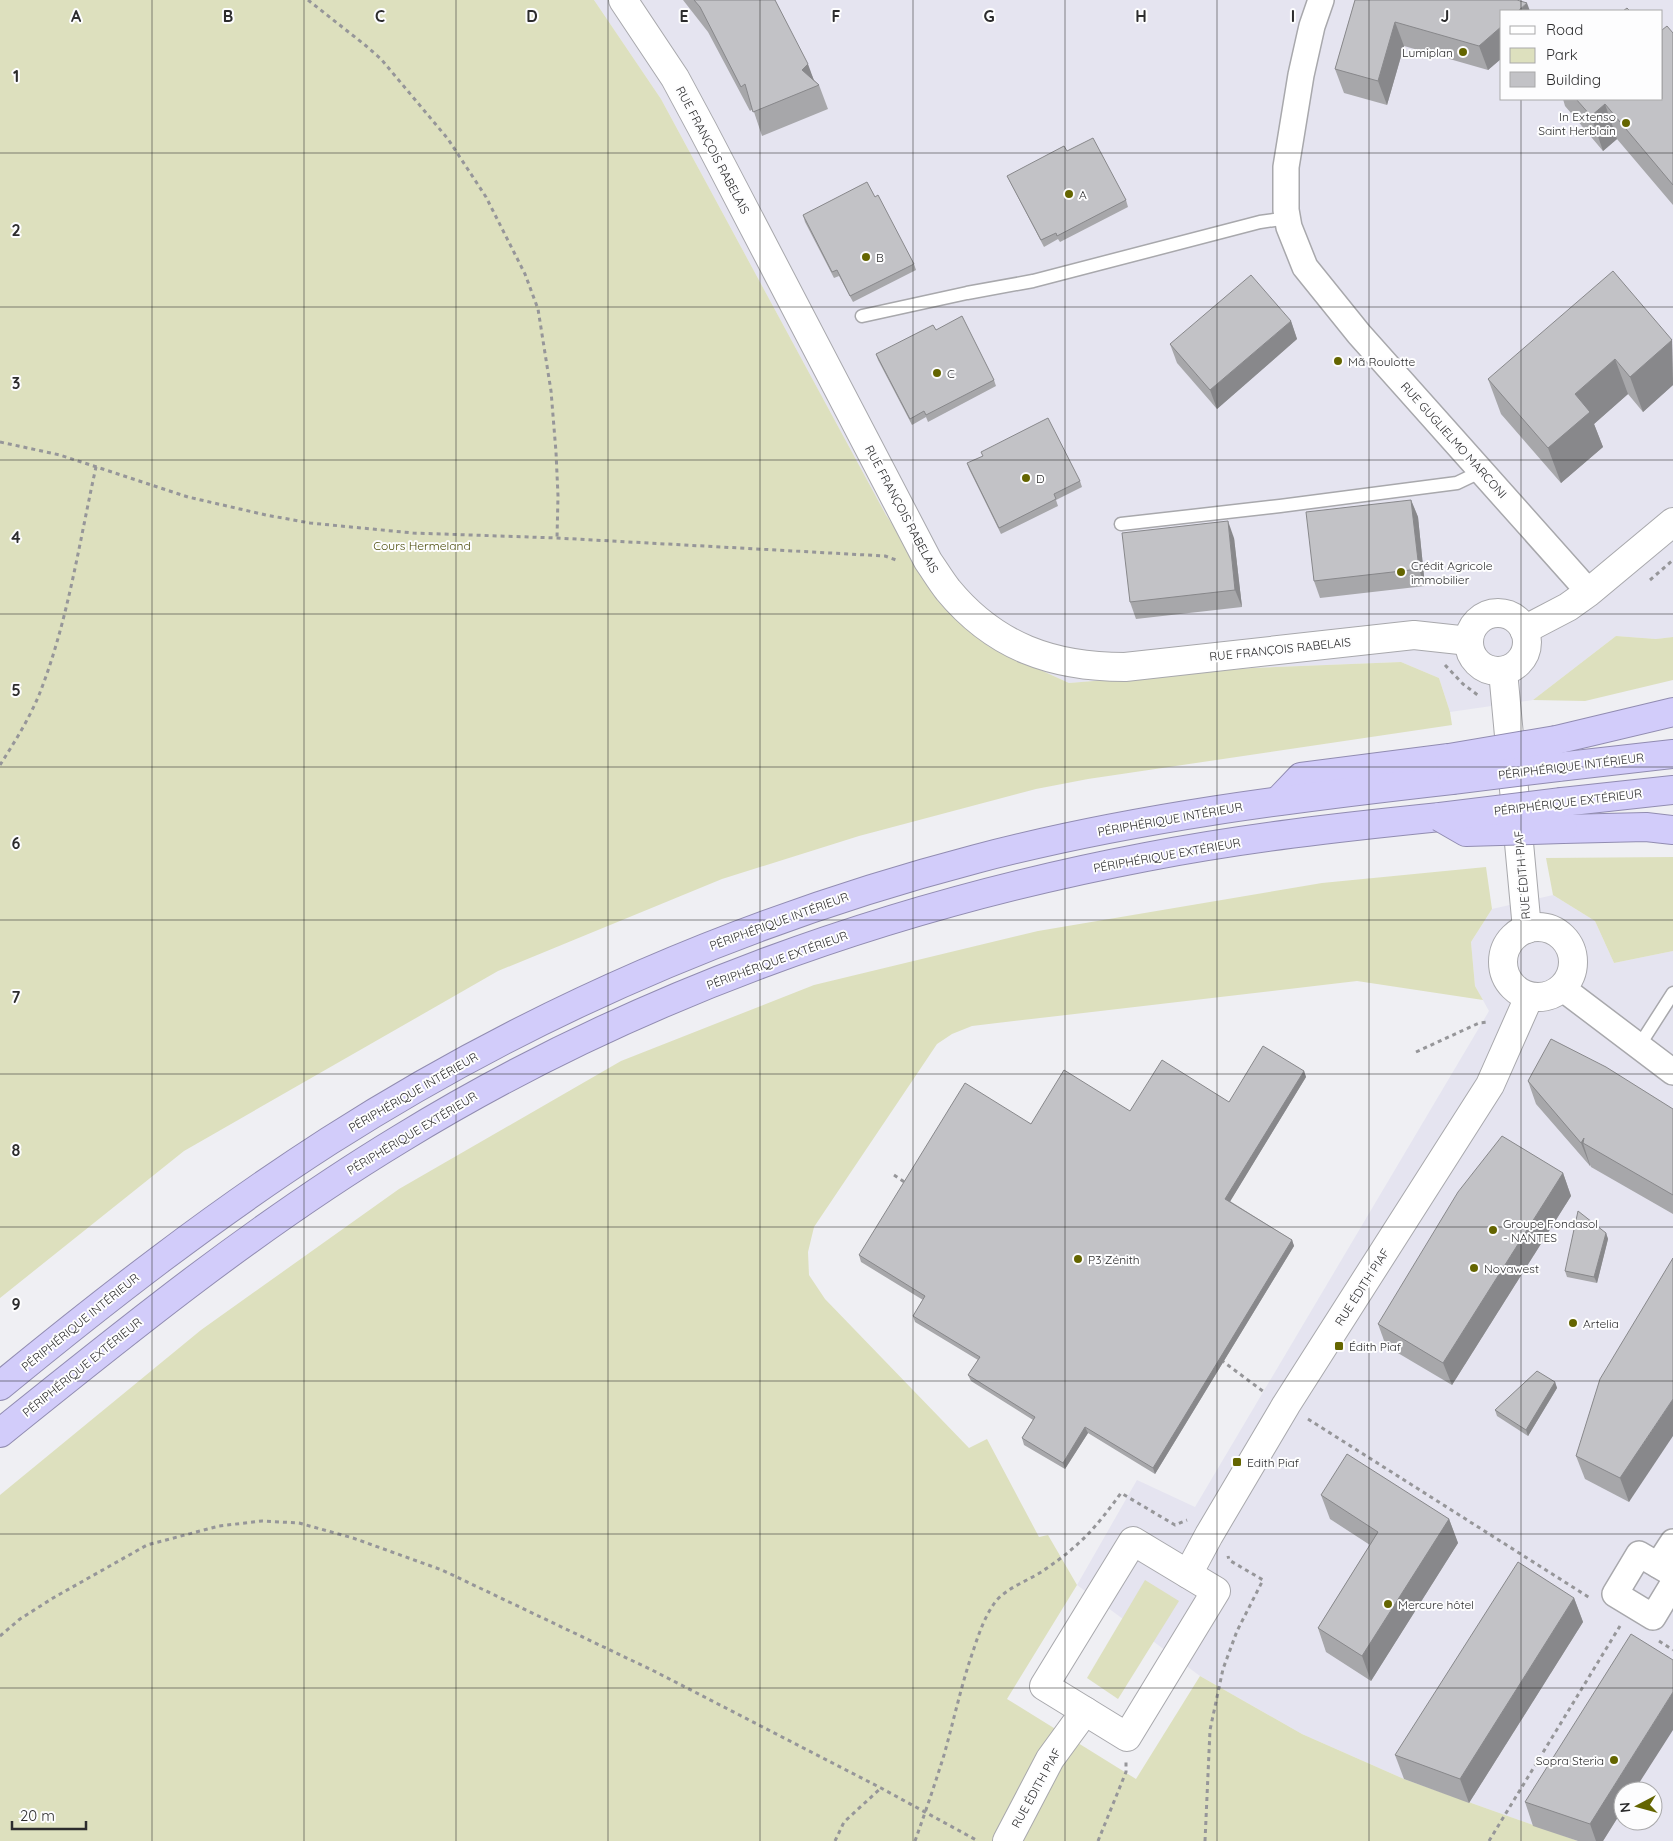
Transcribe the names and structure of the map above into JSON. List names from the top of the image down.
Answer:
{
  "streets": {
    "highway": ["PÉRIPHÉRIQUE INTÉRIEUR", "PÉRIPHÉRIQUE EXTÉRIEUR"],
    "street": ["RUE FRANÇOIS RABELAIS", "RUE GUGLIELMO MARCONI", "RUE ÉDITH PIAF"]
  },
  "crossings": [
    ["RUE FRANÇOIS RABELAIS", "RUE ÉDITH PIAF"]
  ],
  "parks": ["Cours Hermeland"],
  "places": {
    "other": [
      "Lumiplan",
      "In Extenso Saint Herblain",
      "A",
      "B",
      "Mã Roulotte",
      "C",
      "D",
      "Crédit Agricole immobilier",
      "Groupe Fondasol - NANTES",
      "P3 Zénith",
      "Novawest",
      "Artelia",
      "Mercure hôtel",
      "Sopra Steria"
    ],
    "transit": ["Édith Piaf", "Edith Piaf"]
  },
  "legend": ["Road", "Park", "Building"],
  "scale_bar": "20 m",
  "north": "left",
  "grid": {
    "columns": [
      "A",
      "B",
      "C",
      "D",
      "E",
      "F",
      "G",
      "H",
      "I",
      "J"
    ],
    "rows": [
      "1",
      "2",
      "3",
      "4",
      "5",
      "6",
      "7",
      "8",
      "9"
    ]
  }
}
